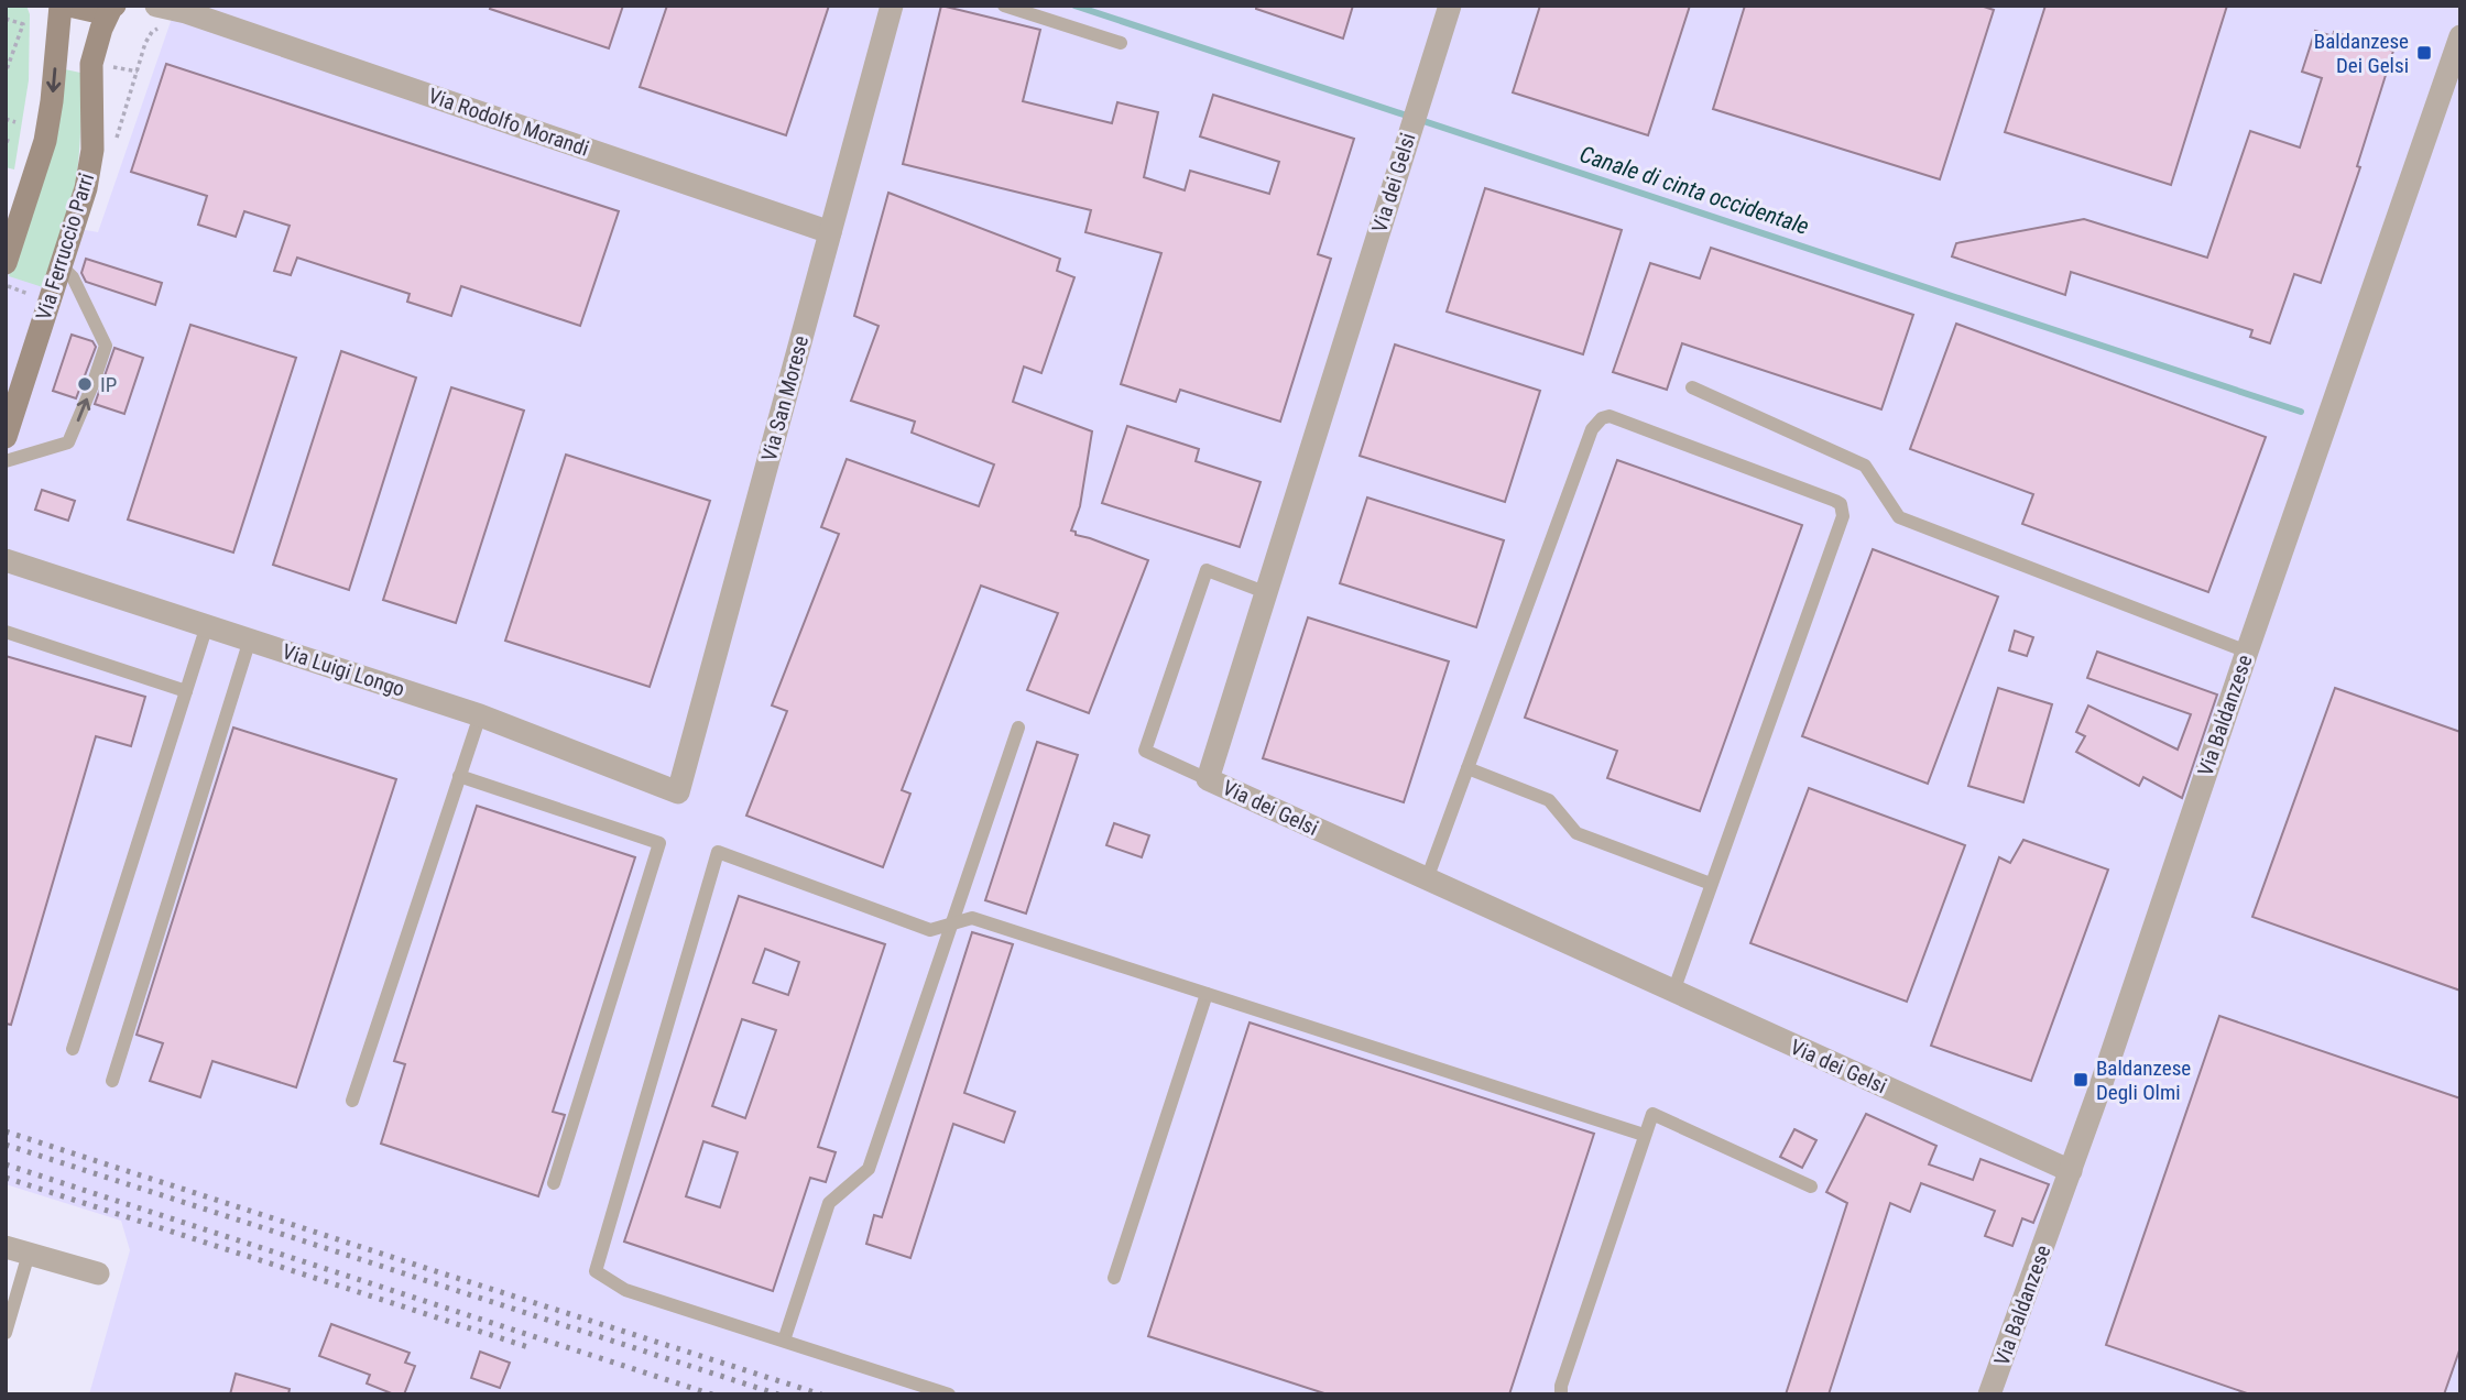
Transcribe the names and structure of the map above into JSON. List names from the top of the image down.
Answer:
{
  "streets": {
    "main road": ["Via Ferruccio Parri"],
    "street": [
      "Via Rodolfo Morandi",
      "Via dei Gelsi",
      "Via San Morese",
      "Via Luigi Longo",
      "Via Baldanzese"
    ]
  },
  "crossings": [
    ["Via Rodolfo Morandi", "Via San Morese"],
    ["Via dei Gelsi", "Via Baldanzese"],
    ["Via San Morese", "Via Luigi Longo"]
  ],
  "water": ["Canale di cinta occidentale"],
  "places": {
    "transit": ["Baldanzese Dei Gelsi", "Baldanzese Degli Olmi"],
    "other": ["IP"]
  }
}
